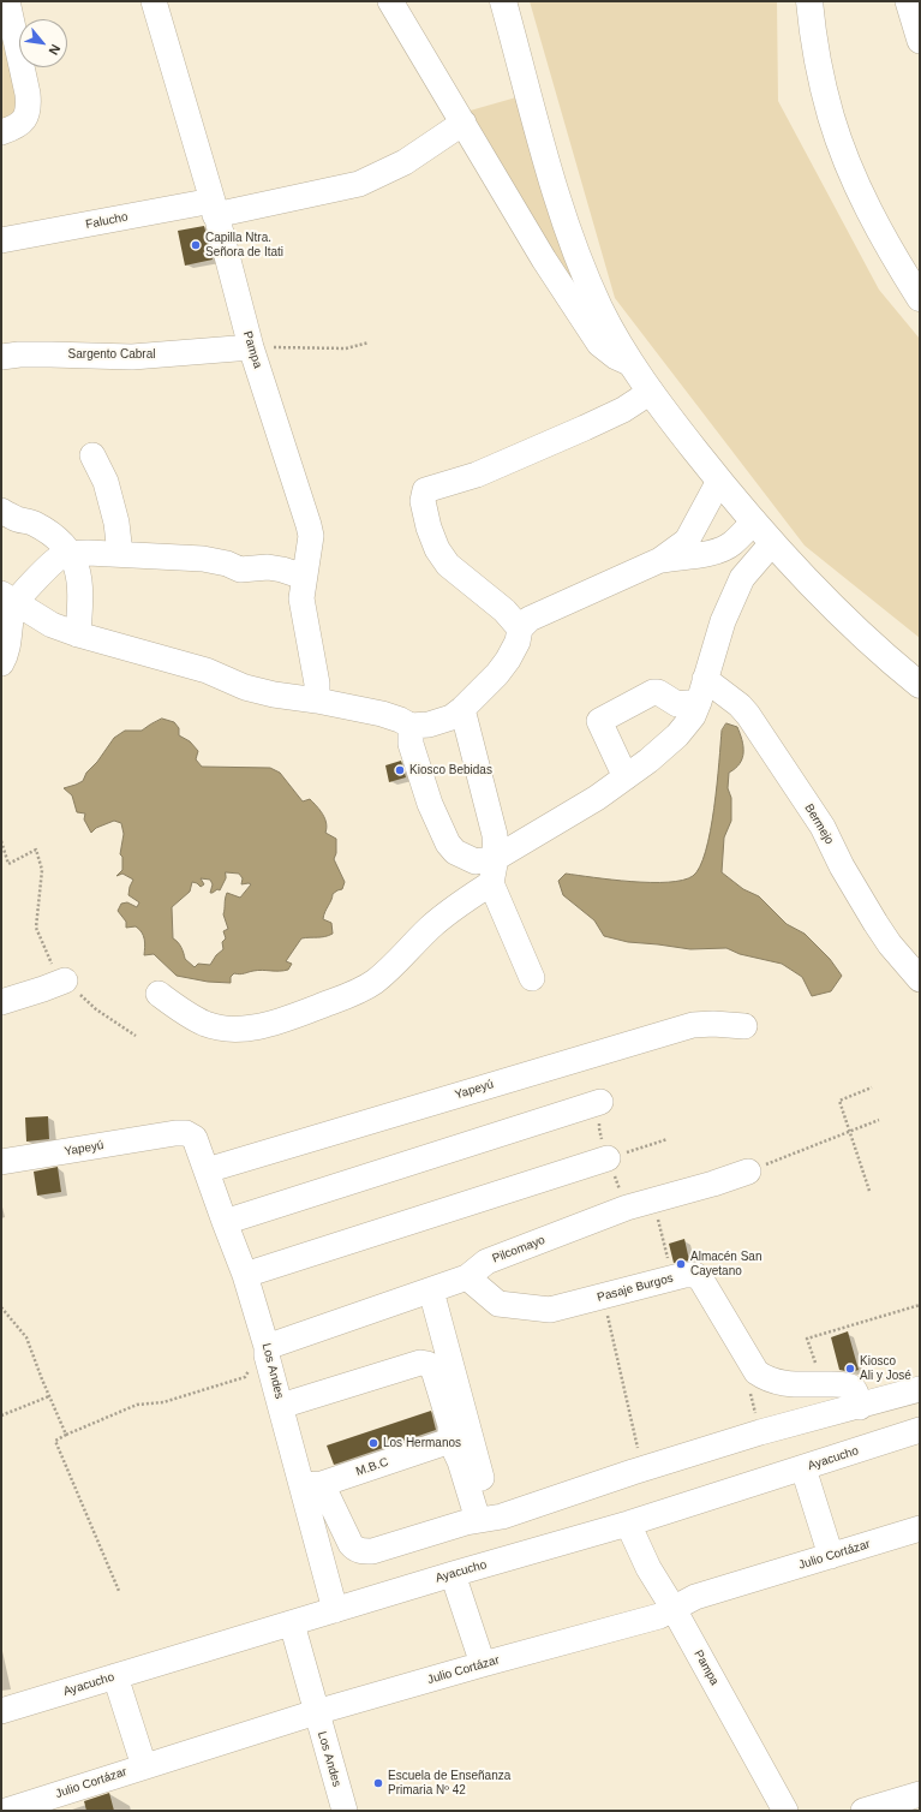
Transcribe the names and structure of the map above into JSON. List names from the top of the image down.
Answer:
{
  "streets": {
    "street": [
      "Falucho",
      "Pampa",
      "Sargento Cabral",
      "Bermejo",
      "Yapeyú",
      "Pilcomayo",
      "Pasaje Burgos",
      "Los Andes",
      "Ayacucho",
      "M.B.C",
      "Julio Cortázar"
    ]
  },
  "crossings": [
    ["Falucho", "Pampa"],
    ["Pampa", "Sargento Cabral"],
    ["Pampa", "Ayacucho"],
    ["Pampa", "Julio Cortázar"],
    ["Yapeyú", "Los Andes"],
    ["Pilcomayo", "Pasaje Burgos"],
    ["Pilcomayo", "Los Andes"],
    ["Los Andes", "Ayacucho"],
    ["Los Andes", "M.B.C"],
    ["Los Andes", "Julio Cortázar"]
  ],
  "places": [
    "Capilla Ntra. Señora de Itati",
    "Kiosco Bebidas",
    "Almacén San Cayetano",
    "Kiosco Ali y José",
    "Los Hermanos",
    "Escuela de Enseñanza Primaria Nº 42"
  ],
  "north": "bottom right"
}
